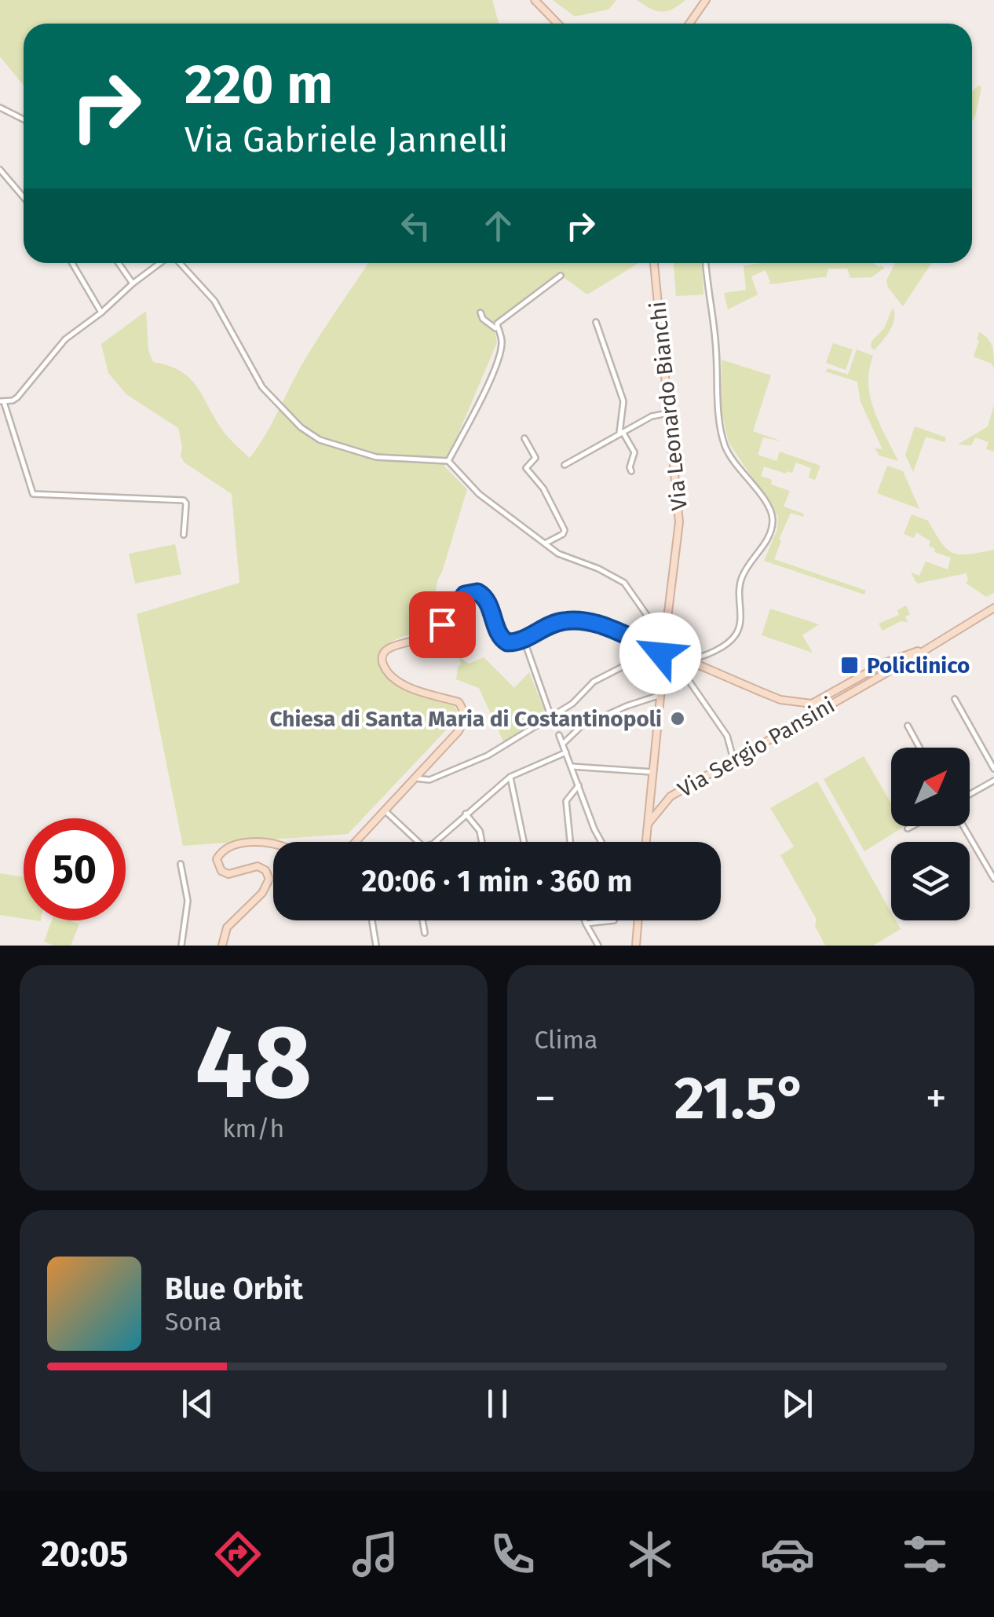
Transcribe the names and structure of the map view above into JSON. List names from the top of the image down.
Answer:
{
  "streets": {
    "main road": ["Via Leonardo Bianchi", "Via Sergio Pansini"]
  },
  "places": {
    "transit": ["Policlinico"],
    "other": ["Chiesa di Santa Maria di Costantinopoli"]
  },
  "north": "top right",
  "page": {
    "turn": ["220 m", "Via Gabriele Jannelli"],
    "limit": "50",
    "trip": "20:06 · 1 min · 360 m",
    "tile": [
      ["48", "km/h"],
      "Clima"
    ],
    "heat": ["−", "21.5°", "+"],
    "song": ["Blue Orbit", "Sona"],
    "tabs": "20:05"
  }
}
